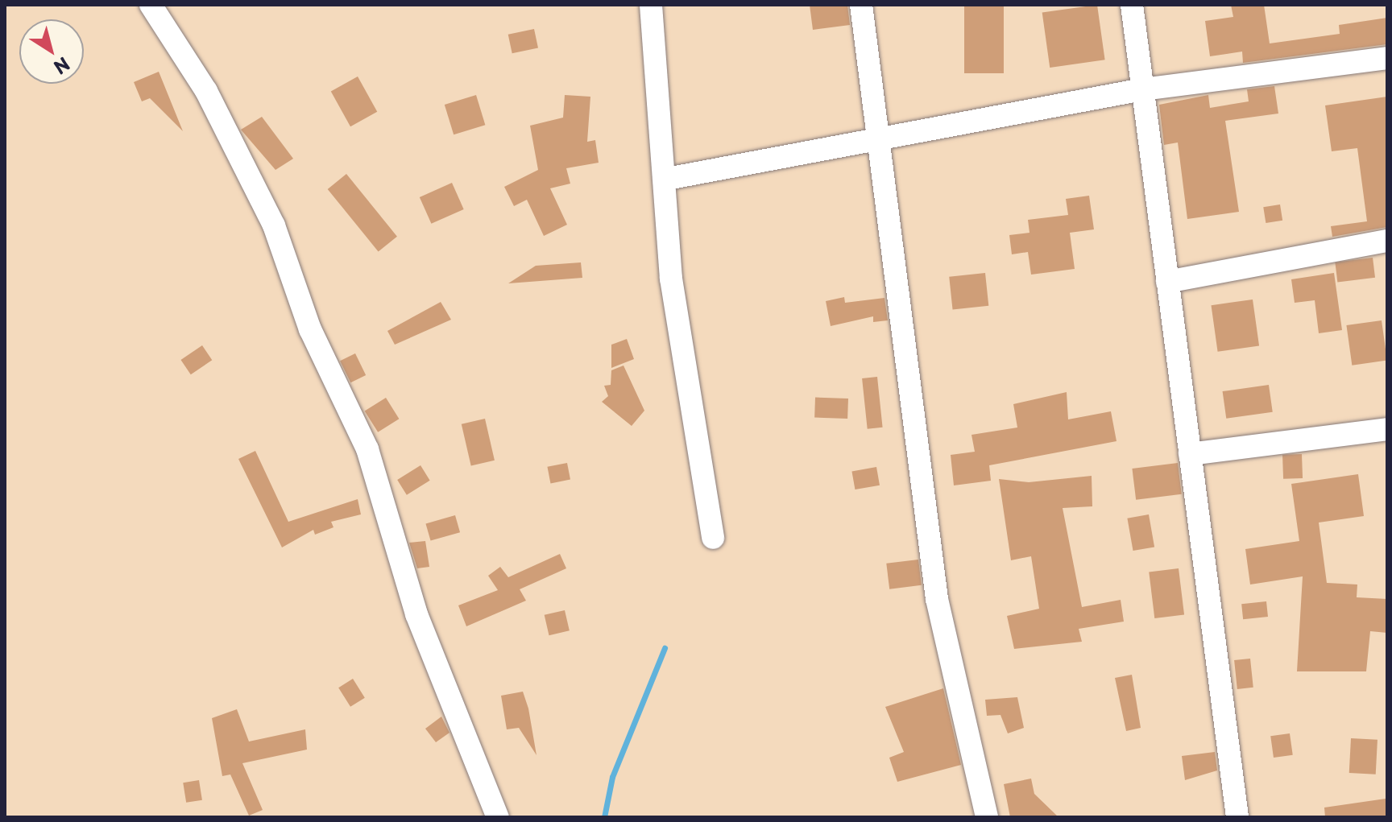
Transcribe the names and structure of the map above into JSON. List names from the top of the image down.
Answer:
{
  "north": "bottom right"
}
